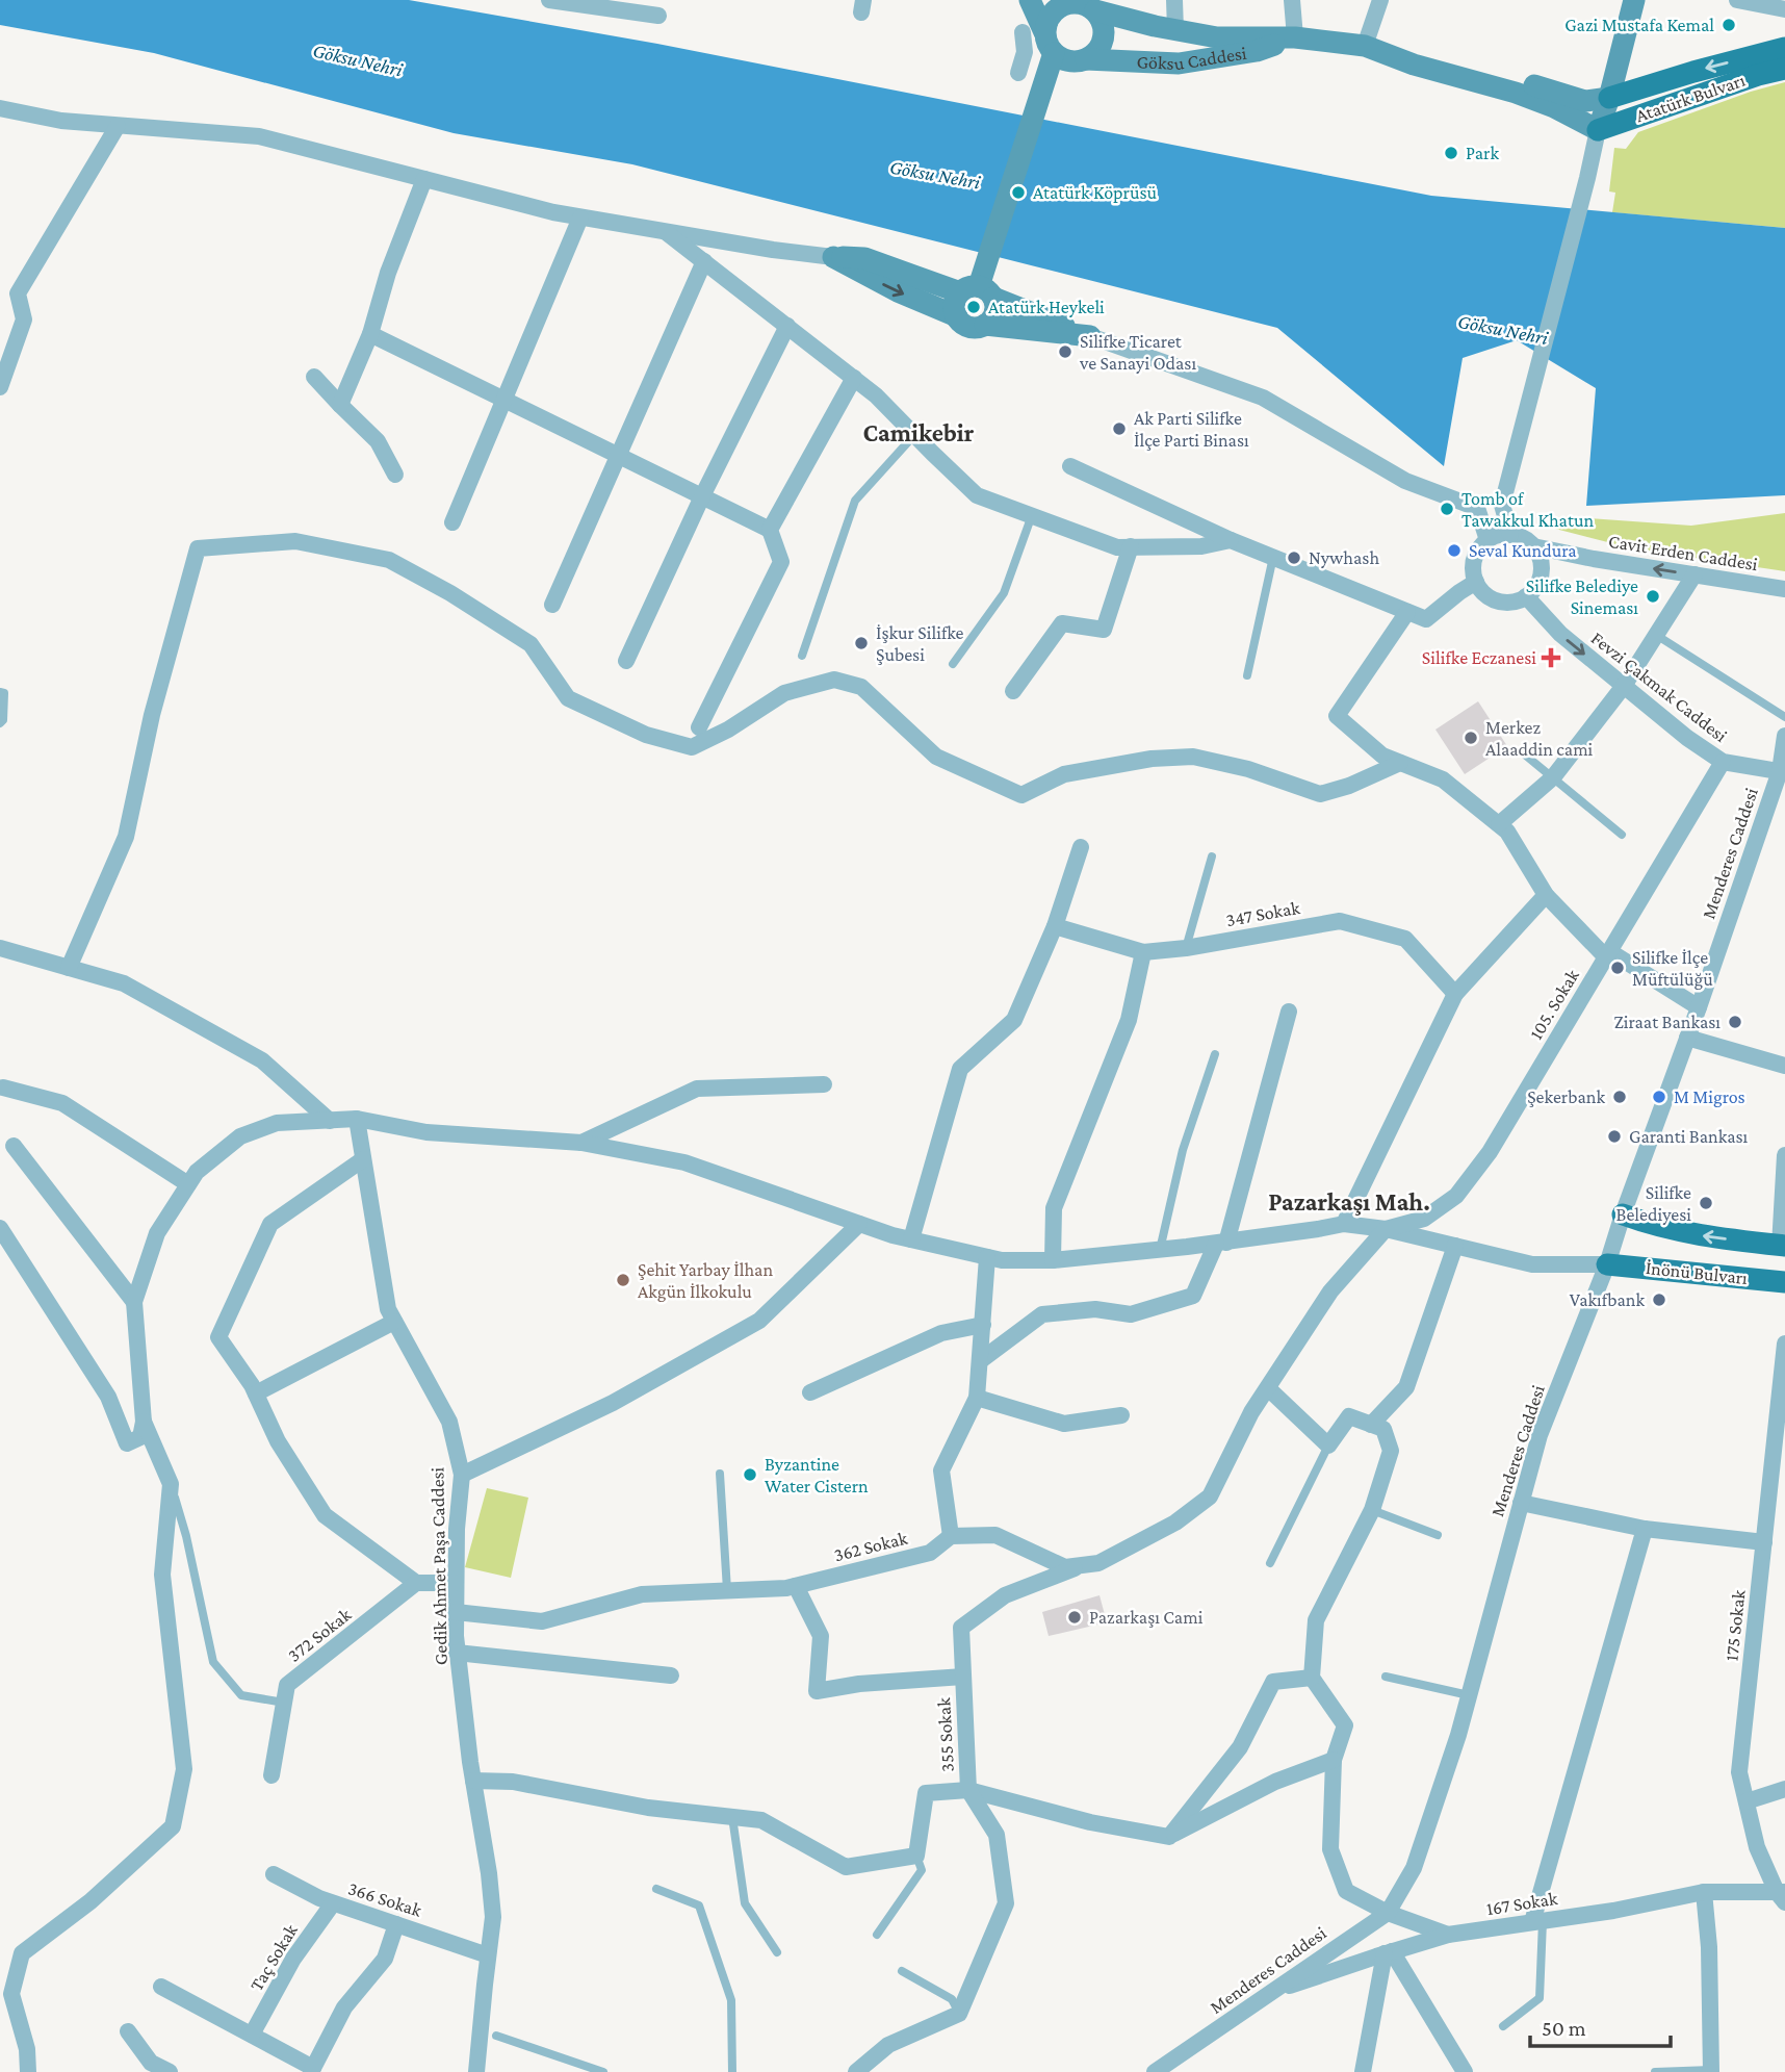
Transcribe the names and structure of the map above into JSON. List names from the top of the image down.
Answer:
{
  "streets": {
    "main road": ["Göksu Caddesi", "Atatürk Bulvarı", "İnönü Bulvarı"],
    "street": [
      "Cavit Erden Caddesi",
      "Fevzi Çakmak Caddesi",
      "Menderes Caddesi",
      "347 Sokak",
      "105. Sokak",
      "362 Sokak",
      "Gedik Ahmet Paşa Caddesi",
      "175 Sokak",
      "372 Sokak",
      "355 Sokak",
      "366 Sokak",
      "167 Sokak",
      "Taç Sokak"
    ]
  },
  "crossings": [
    ["Göksu Caddesi", "Atatürk Bulvarı"],
    ["Cavit Erden Caddesi", "Fevzi Çakmak Caddesi"],
    ["Fevzi Çakmak Caddesi", "Menderes Caddesi"],
    ["Fevzi Çakmak Caddesi", "105. Sokak"],
    ["Menderes Caddesi", "İnönü Bulvarı"],
    ["Menderes Caddesi", "167 Sokak"],
    ["362 Sokak", "Gedik Ahmet Paşa Caddesi"],
    ["Gedik Ahmet Paşa Caddesi", "366 Sokak"],
    ["175 Sokak", "167 Sokak"],
    ["366 Sokak", "Taç Sokak"]
  ],
  "one_way": ["Cavit Erden Caddesi", "Fevzi Çakmak Caddesi"],
  "districts": ["Camikebir", "Pazarkaşı Mah."],
  "water": ["Göksu Nehri"],
  "places": {
    "other": [
      "Gazi Mustafa Kemal",
      "Park",
      "Atatürk Köprüsü",
      "Atatürk Heykeli",
      "Silifke Ticaret ve Sanayi Odası",
      "Ak Parti Silifke İlçe Parti Binası",
      "Tomb of Tawakkul Khatun",
      "Seval Kundura",
      "Nywhash",
      "Silifke Belediye Sineması",
      "İşkur Silifke Şubesi",
      "Merkez Alaaddin cami",
      "Silifke İlçe Müftülüğü",
      "Ziraat Bankası",
      "Şekerbank",
      "M Migros",
      "Garanti Bankası",
      "Silifke Belediyesi",
      "Şehit Yarbay İlhan Akgün İlkokulu",
      "Vakıfbank",
      "Byzantine Water Cistern",
      "Pazarkaşı Cami"
    ],
    "health": ["Silifke Eczanesi"]
  },
  "scale_bar": "50 m"
}
